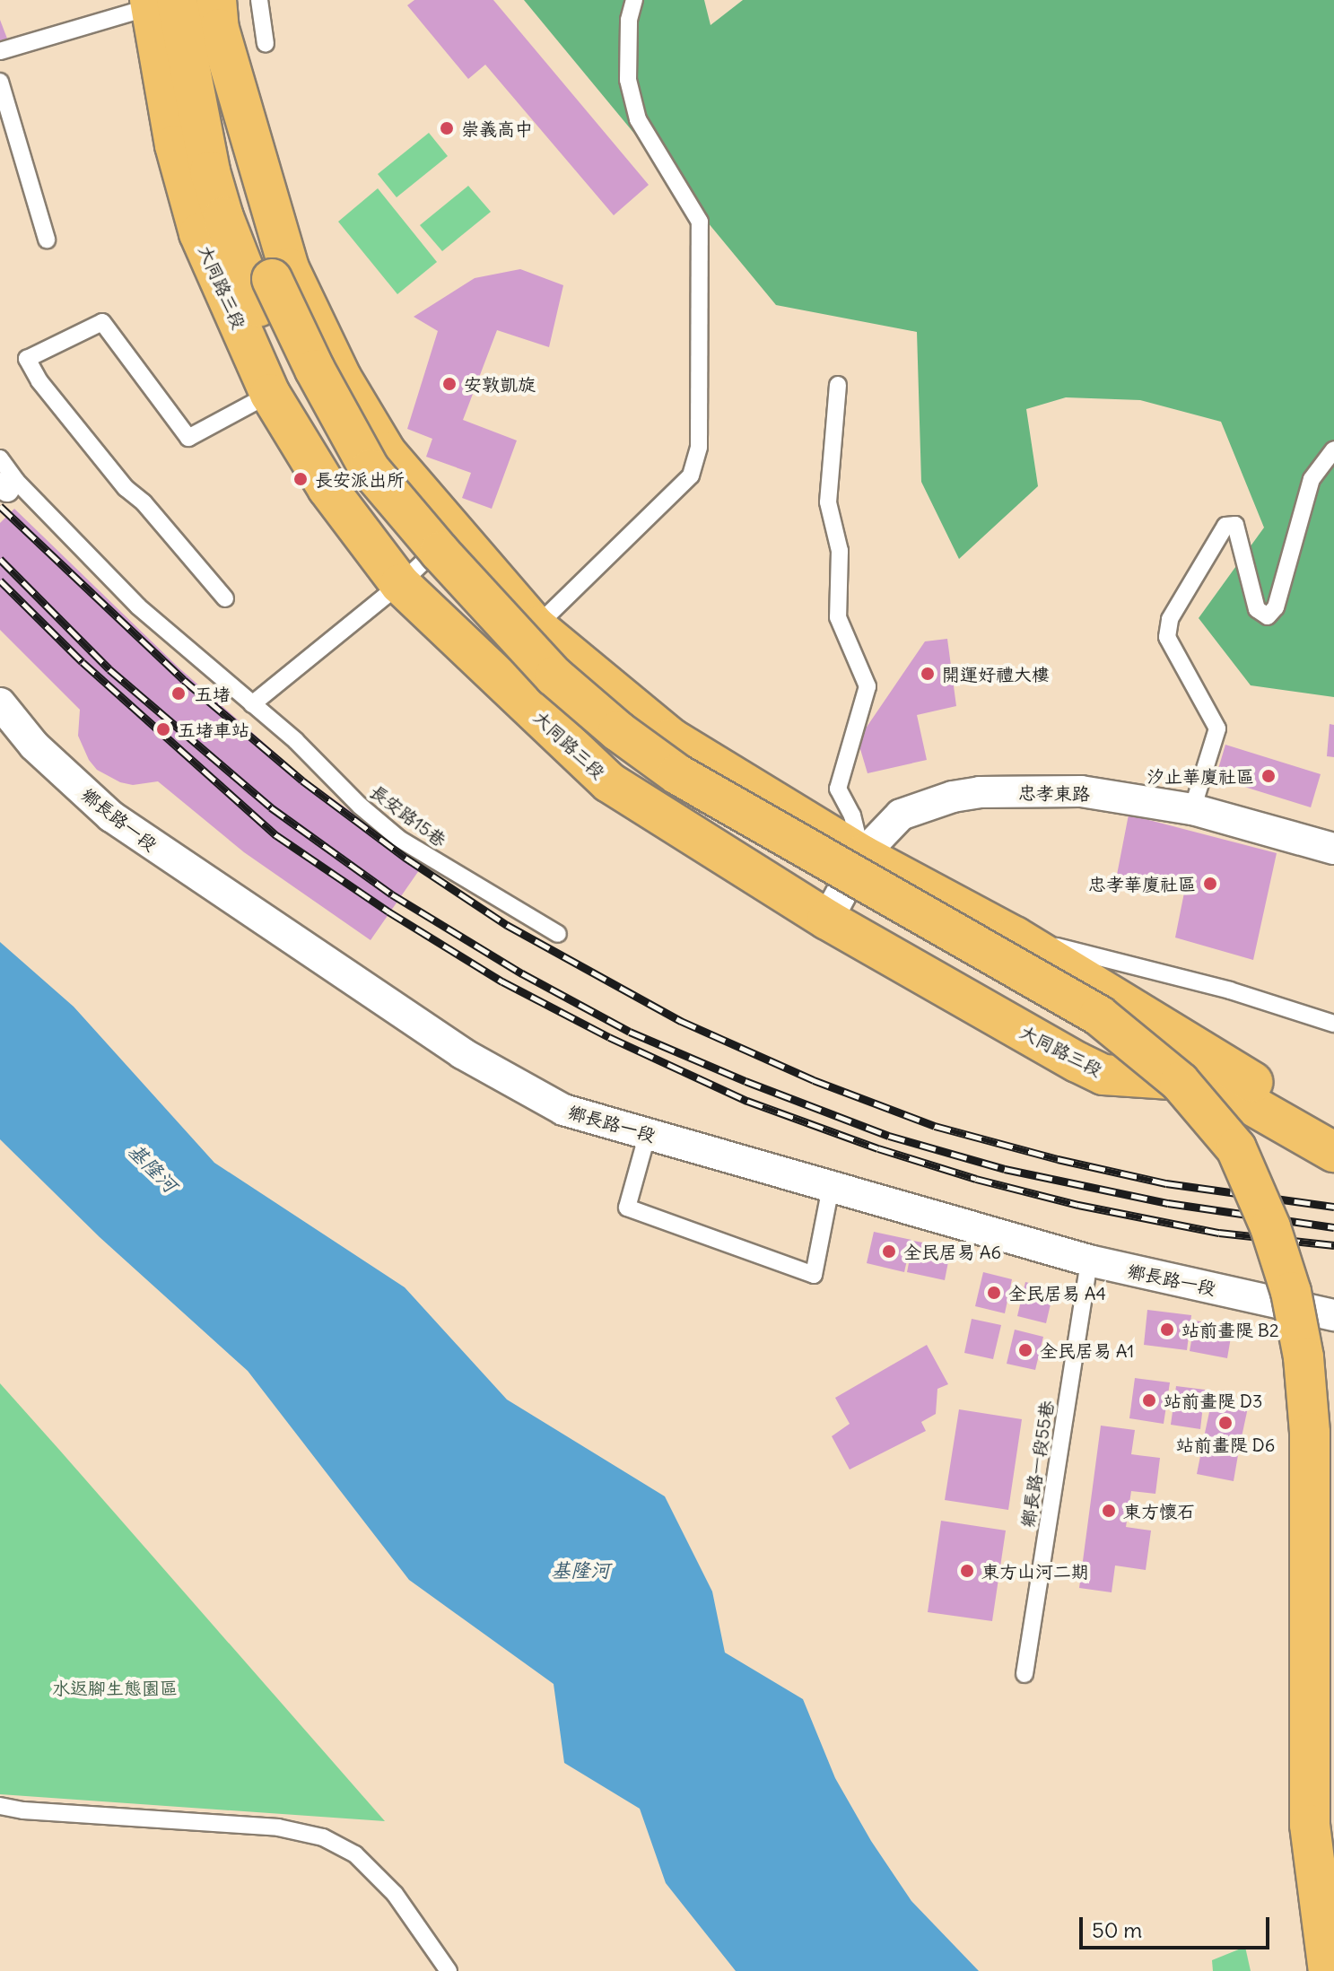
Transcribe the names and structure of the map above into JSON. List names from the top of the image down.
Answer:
{
  "streets": {
    "main road": ["大同路三段"],
    "street": ["忠孝東路", "鄉長路一段"],
    "lane": ["長安路15巷", "鄉長路一段55巷"]
  },
  "crossings": [
    ["大同路三段", "忠孝東路"],
    ["鄉長路一段", "鄉長路一段55巷"]
  ],
  "water": ["基隆河"],
  "parks": ["水返腳生態園區"],
  "places": [
    "崇義高中",
    "安敦凱旋",
    "長安派出所",
    "開運好禮大樓",
    "五堵",
    "五堵車站",
    "汐止華廈社區",
    "忠孝華廈社區",
    "全民居易 A6",
    "全民居易 A4",
    "站前畫隄 B2",
    "全民居易 A1",
    "站前畫隄 D3",
    "站前畫隄 D6",
    "東方懷石",
    "東方山河二期"
  ],
  "scale_bar": "50 m"
}
